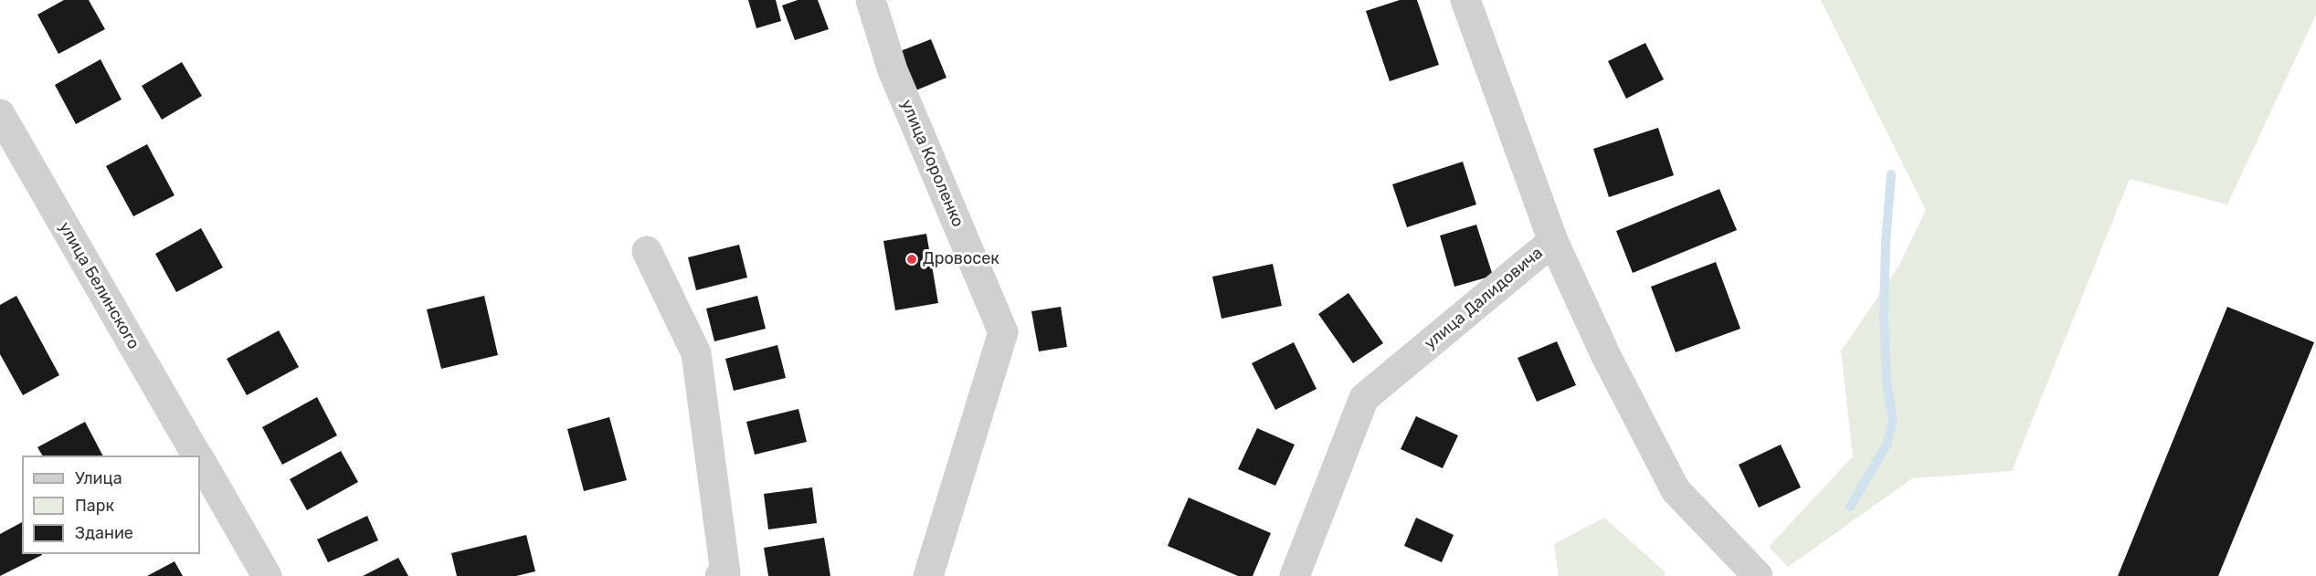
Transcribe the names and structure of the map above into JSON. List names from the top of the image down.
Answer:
{
  "streets": {
    "street": ["улица Короленко", "улица Белинского", "улица Далидовича"]
  },
  "places": ["Дровосек"],
  "legend": ["Улица", "Парк", "Здание"]
}
